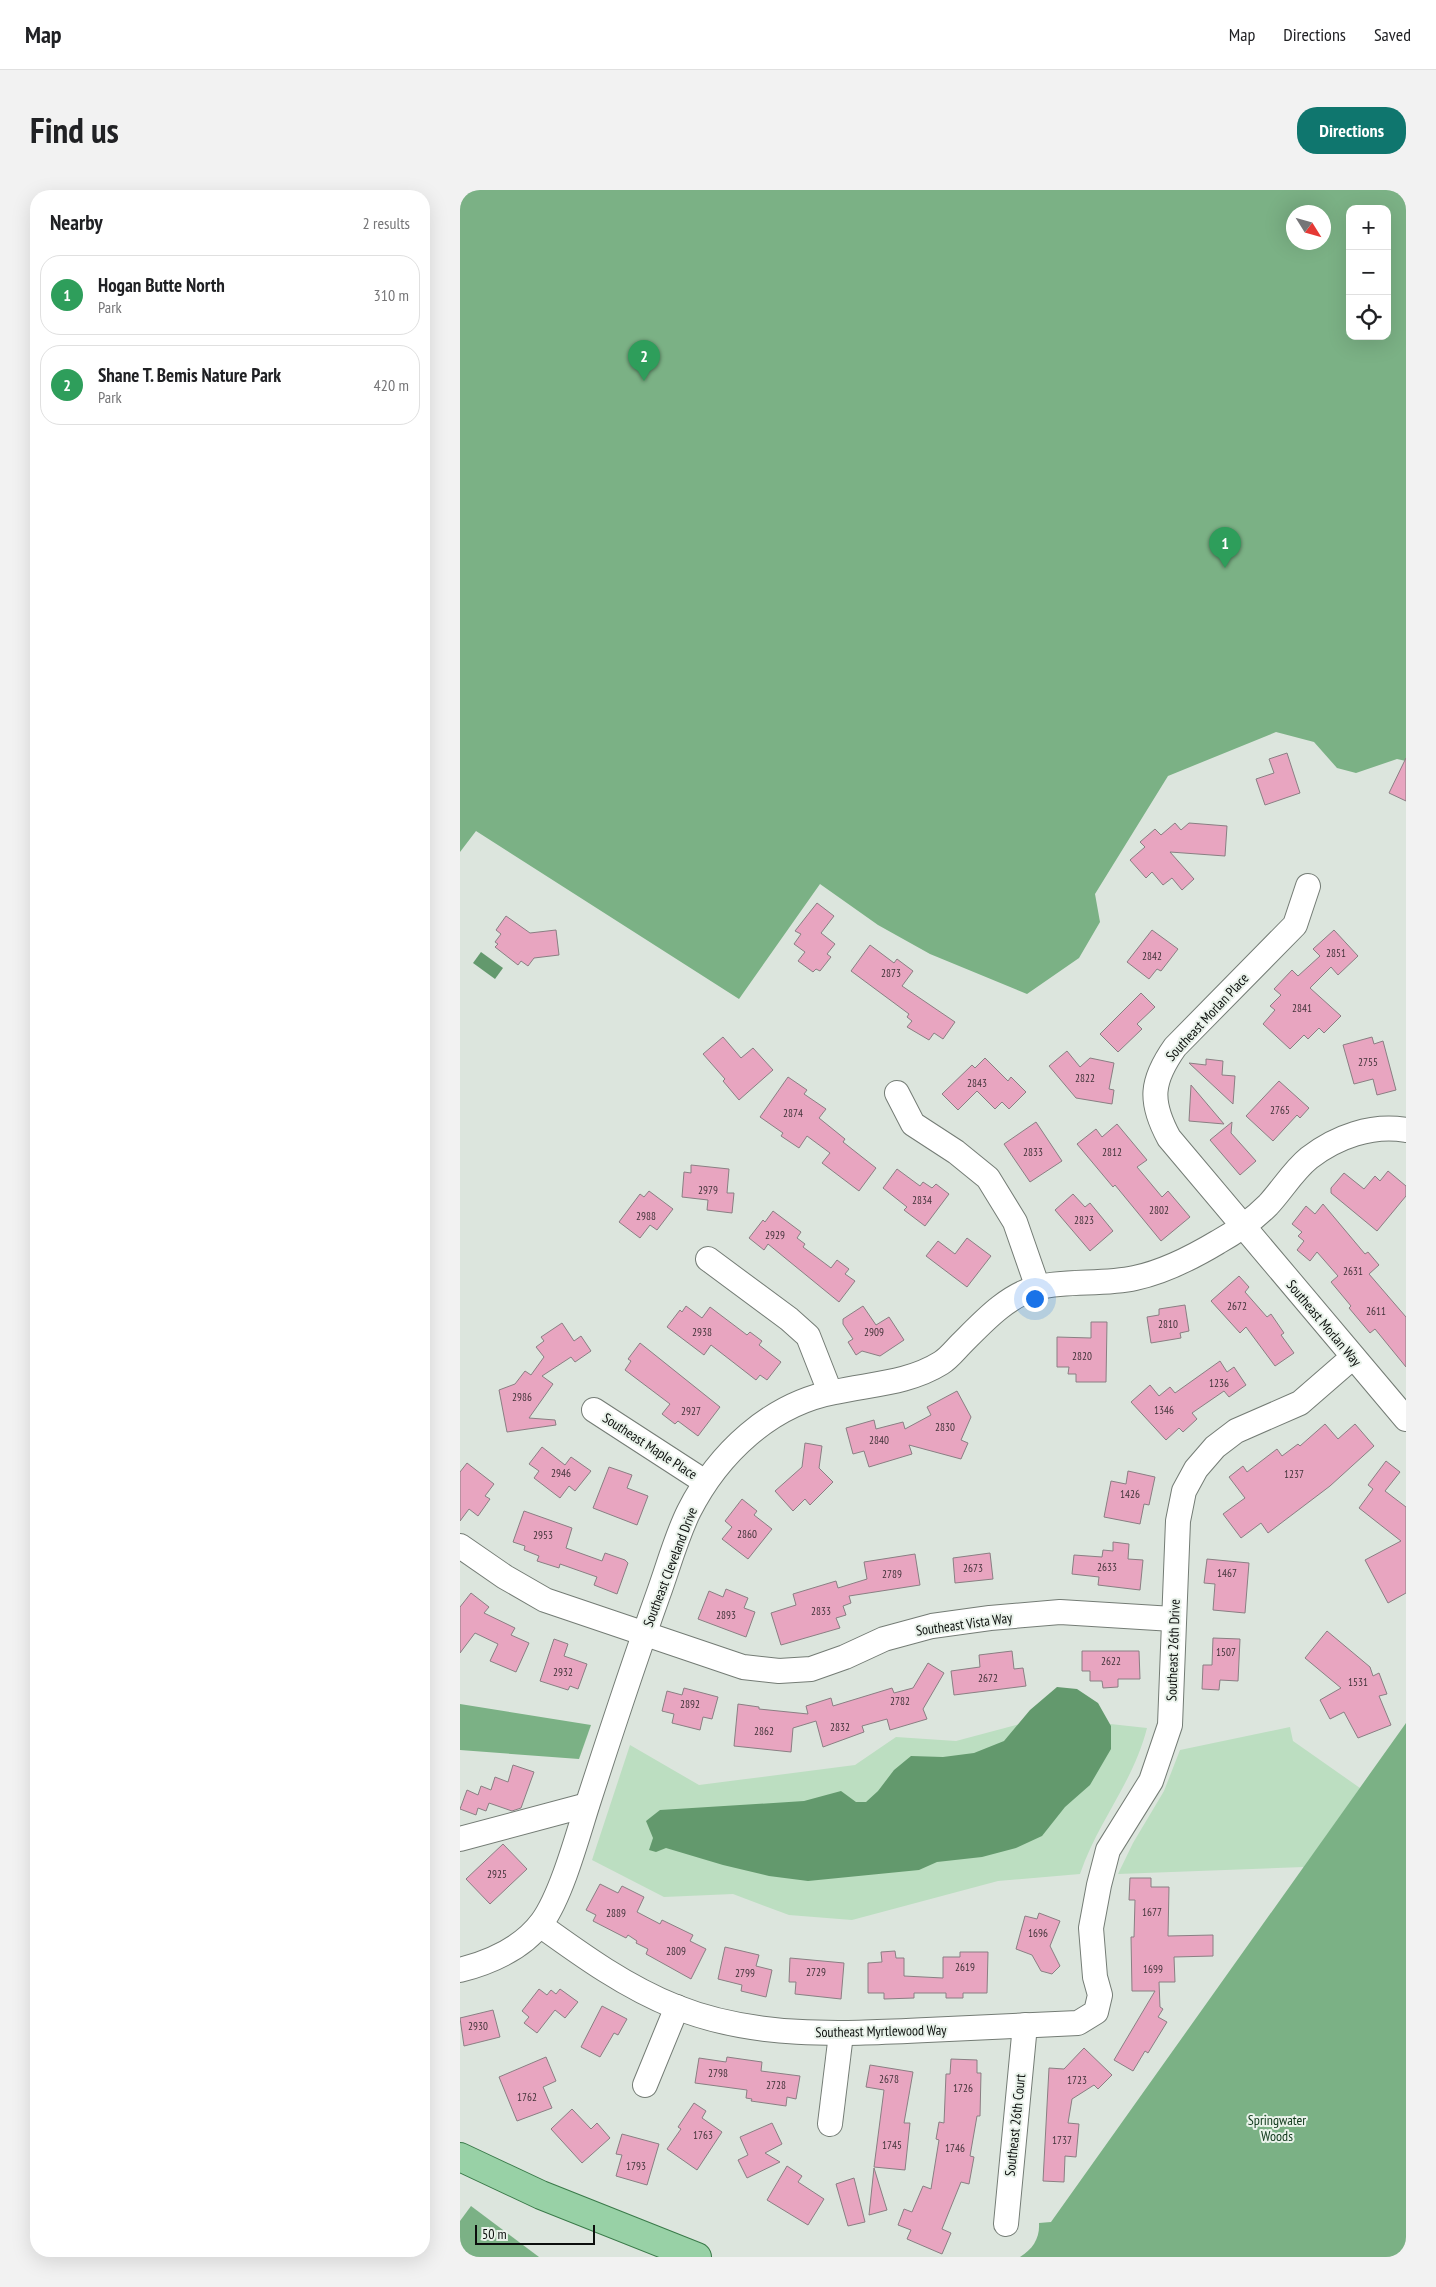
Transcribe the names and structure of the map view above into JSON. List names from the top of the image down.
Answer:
{
  "streets": {
    "street": [
      "Southeast Morlan Place",
      "Southeast Morlan Way",
      "Southeast Maple Place",
      "Southeast Cleveland Drive",
      "Southeast Vista Way",
      "Southeast 26th Drive",
      "Southeast Myrtlewood Way",
      "Southeast 26th Court"
    ]
  },
  "crossings": [
    ["Southeast Morlan Place", "Southeast Morlan Way"],
    ["Southeast Morlan Place", "Southeast Cleveland Drive"],
    ["Southeast Morlan Way", "Southeast Cleveland Drive"],
    ["Southeast Morlan Way", "Southeast 26th Drive"],
    ["Southeast Maple Place", "Southeast Cleveland Drive"],
    ["Southeast Cleveland Drive", "Southeast Vista Way"],
    ["Southeast Cleveland Drive", "Southeast Myrtlewood Way"],
    ["Southeast Vista Way", "Southeast 26th Drive"],
    ["Southeast 26th Drive", "Southeast Myrtlewood Way"],
    ["Southeast Myrtlewood Way", "Southeast 26th Court"]
  ],
  "parks": ["Springwater Woods"],
  "house_numbers": [
    "2851",
    "2842",
    "2873",
    "2841",
    "2755",
    "2822",
    "2843",
    "2765",
    "2874",
    "2833",
    "2812",
    "2979",
    "2834",
    "2802",
    "2988",
    "2823",
    "2929",
    "2631",
    "2672",
    "2611",
    "2810",
    "2938",
    "2909",
    "2820",
    "1236",
    "2986",
    "1346",
    "2927",
    "2830",
    "2840",
    "2946",
    "1237",
    "1426",
    "2860",
    "2953",
    "2633",
    "2673",
    "1467",
    "2789",
    "2833",
    "2893",
    "1507",
    "2622",
    "2932",
    "2672",
    "1531",
    "2782",
    "2892",
    "2832",
    "2862",
    "2925",
    "1677",
    "2889",
    "1696",
    "2809",
    "2619",
    "1699",
    "2729",
    "2799",
    "2930",
    "2798",
    "2678",
    "1723",
    "2728",
    "1726",
    "1762",
    "1763",
    "1737",
    "1745",
    "1746",
    "1793"
  ],
  "scale_bar": "50 m",
  "north": "bottom right",
  "page": {
    "header": "Map",
    "nav": ["Map", "Directions", "Saved"],
    "title": "Find us",
    "buttons": "Directions",
    "heading": ["Nearby", "2 results"],
    "map_buttons": ["+", "−"],
    "list": [
      {
        "mark": "1",
        "name": "Hogan Butte North",
        "note": "Park",
        "value": "310 m"
      },
      {
        "mark": "2",
        "name": "Shane T. Bemis Nature Park",
        "note": "Park",
        "value": "420 m"
      }
    ],
    "pins": ["2", "1"],
    "scale": "50 m"
  }
}
